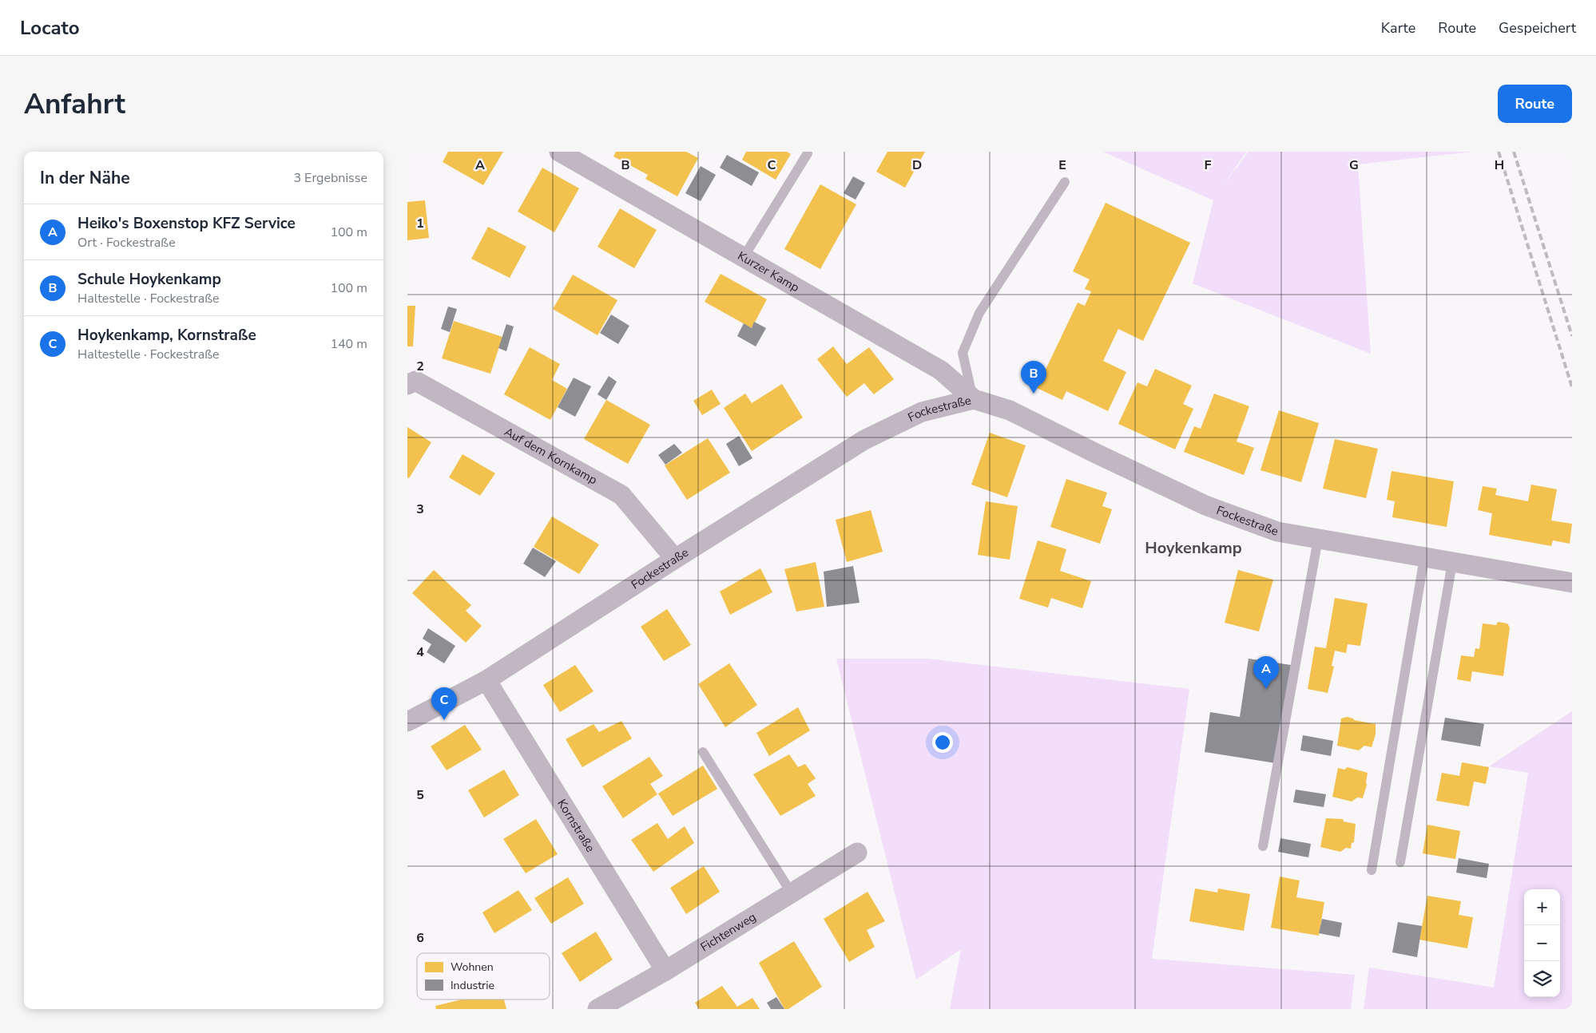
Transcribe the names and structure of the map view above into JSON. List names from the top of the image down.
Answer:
{
  "streets": {
    "street": [
      "Kurzer Kamp",
      "Fockestraße",
      "Auf dem Kornkamp",
      "Kornstraße",
      "Fichtenweg"
    ]
  },
  "crossings": [
    ["Kurzer Kamp", "Fockestraße"],
    ["Fockestraße", "Auf dem Kornkamp"],
    ["Fockestraße", "Kornstraße"],
    ["Kornstraße", "Fichtenweg"]
  ],
  "districts": ["Hoykenkamp"],
  "legend": ["Wohnen", "Industrie"],
  "page": {
    "header": "Locato",
    "nav": ["Karte", "Route", "Gespeichert"],
    "buttons": "Route",
    "title": "Anfahrt",
    "heading": ["In der Nähe", "3 Ergebnisse"],
    "list": [
      {
        "mark": "A",
        "name": "Heiko's Boxenstop KFZ Service",
        "note": "Ort · Fockestraße",
        "value": "100 m"
      },
      {
        "mark": "B",
        "name": "Schule Hoykenkamp",
        "note": "Haltestelle · Fockestraße",
        "value": "100 m"
      },
      {
        "mark": "C",
        "name": "Hoykenkamp, Kornstraße",
        "note": "Haltestelle · Fockestraße",
        "value": "140 m"
      }
    ],
    "pins": ["B", "A", "C"],
    "map_buttons": ["+", "−"]
  },
  "grid": {
    "columns": [
      "A",
      "B",
      "C",
      "D",
      "E",
      "F",
      "G",
      "H"
    ],
    "rows": [
      "1",
      "2",
      "3",
      "4",
      "5",
      "6"
    ]
  }
}
